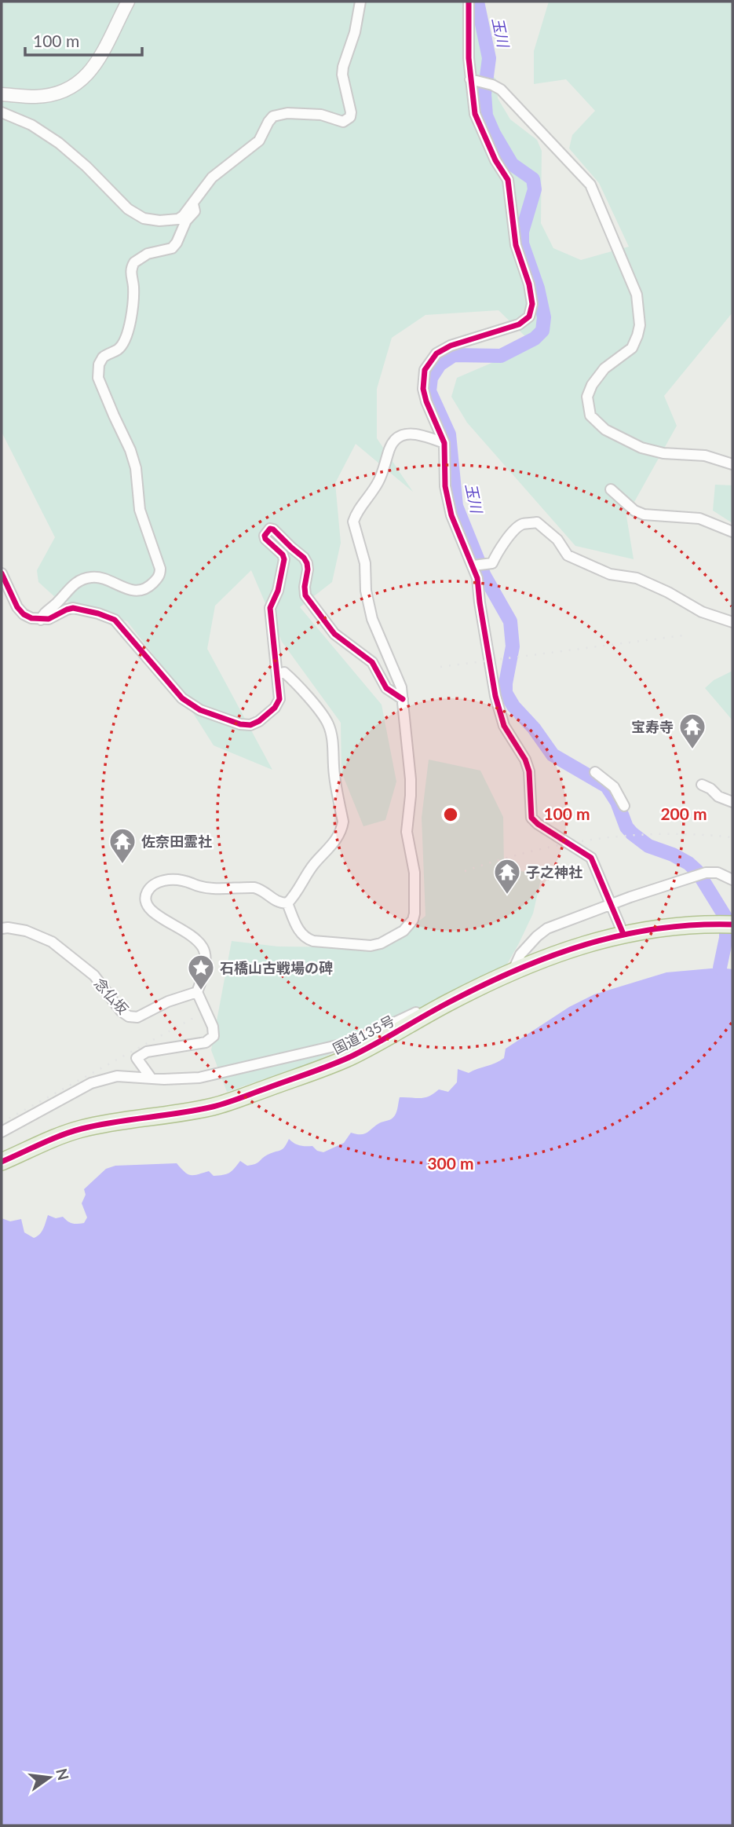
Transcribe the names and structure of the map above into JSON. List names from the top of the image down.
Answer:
{
  "streets": {
    "highway": ["国道135号"],
    "street": ["念仏坂"]
  },
  "water": ["玉川"],
  "places": {
    "temple": ["宝寿寺", "佐奈田霊社", "子之神社"],
    "place": ["石橋山古戦場の碑"]
  },
  "scale_bar": "100 m",
  "north": "right",
  "rings": ["100 m", "200 m", "300 m"]
}
